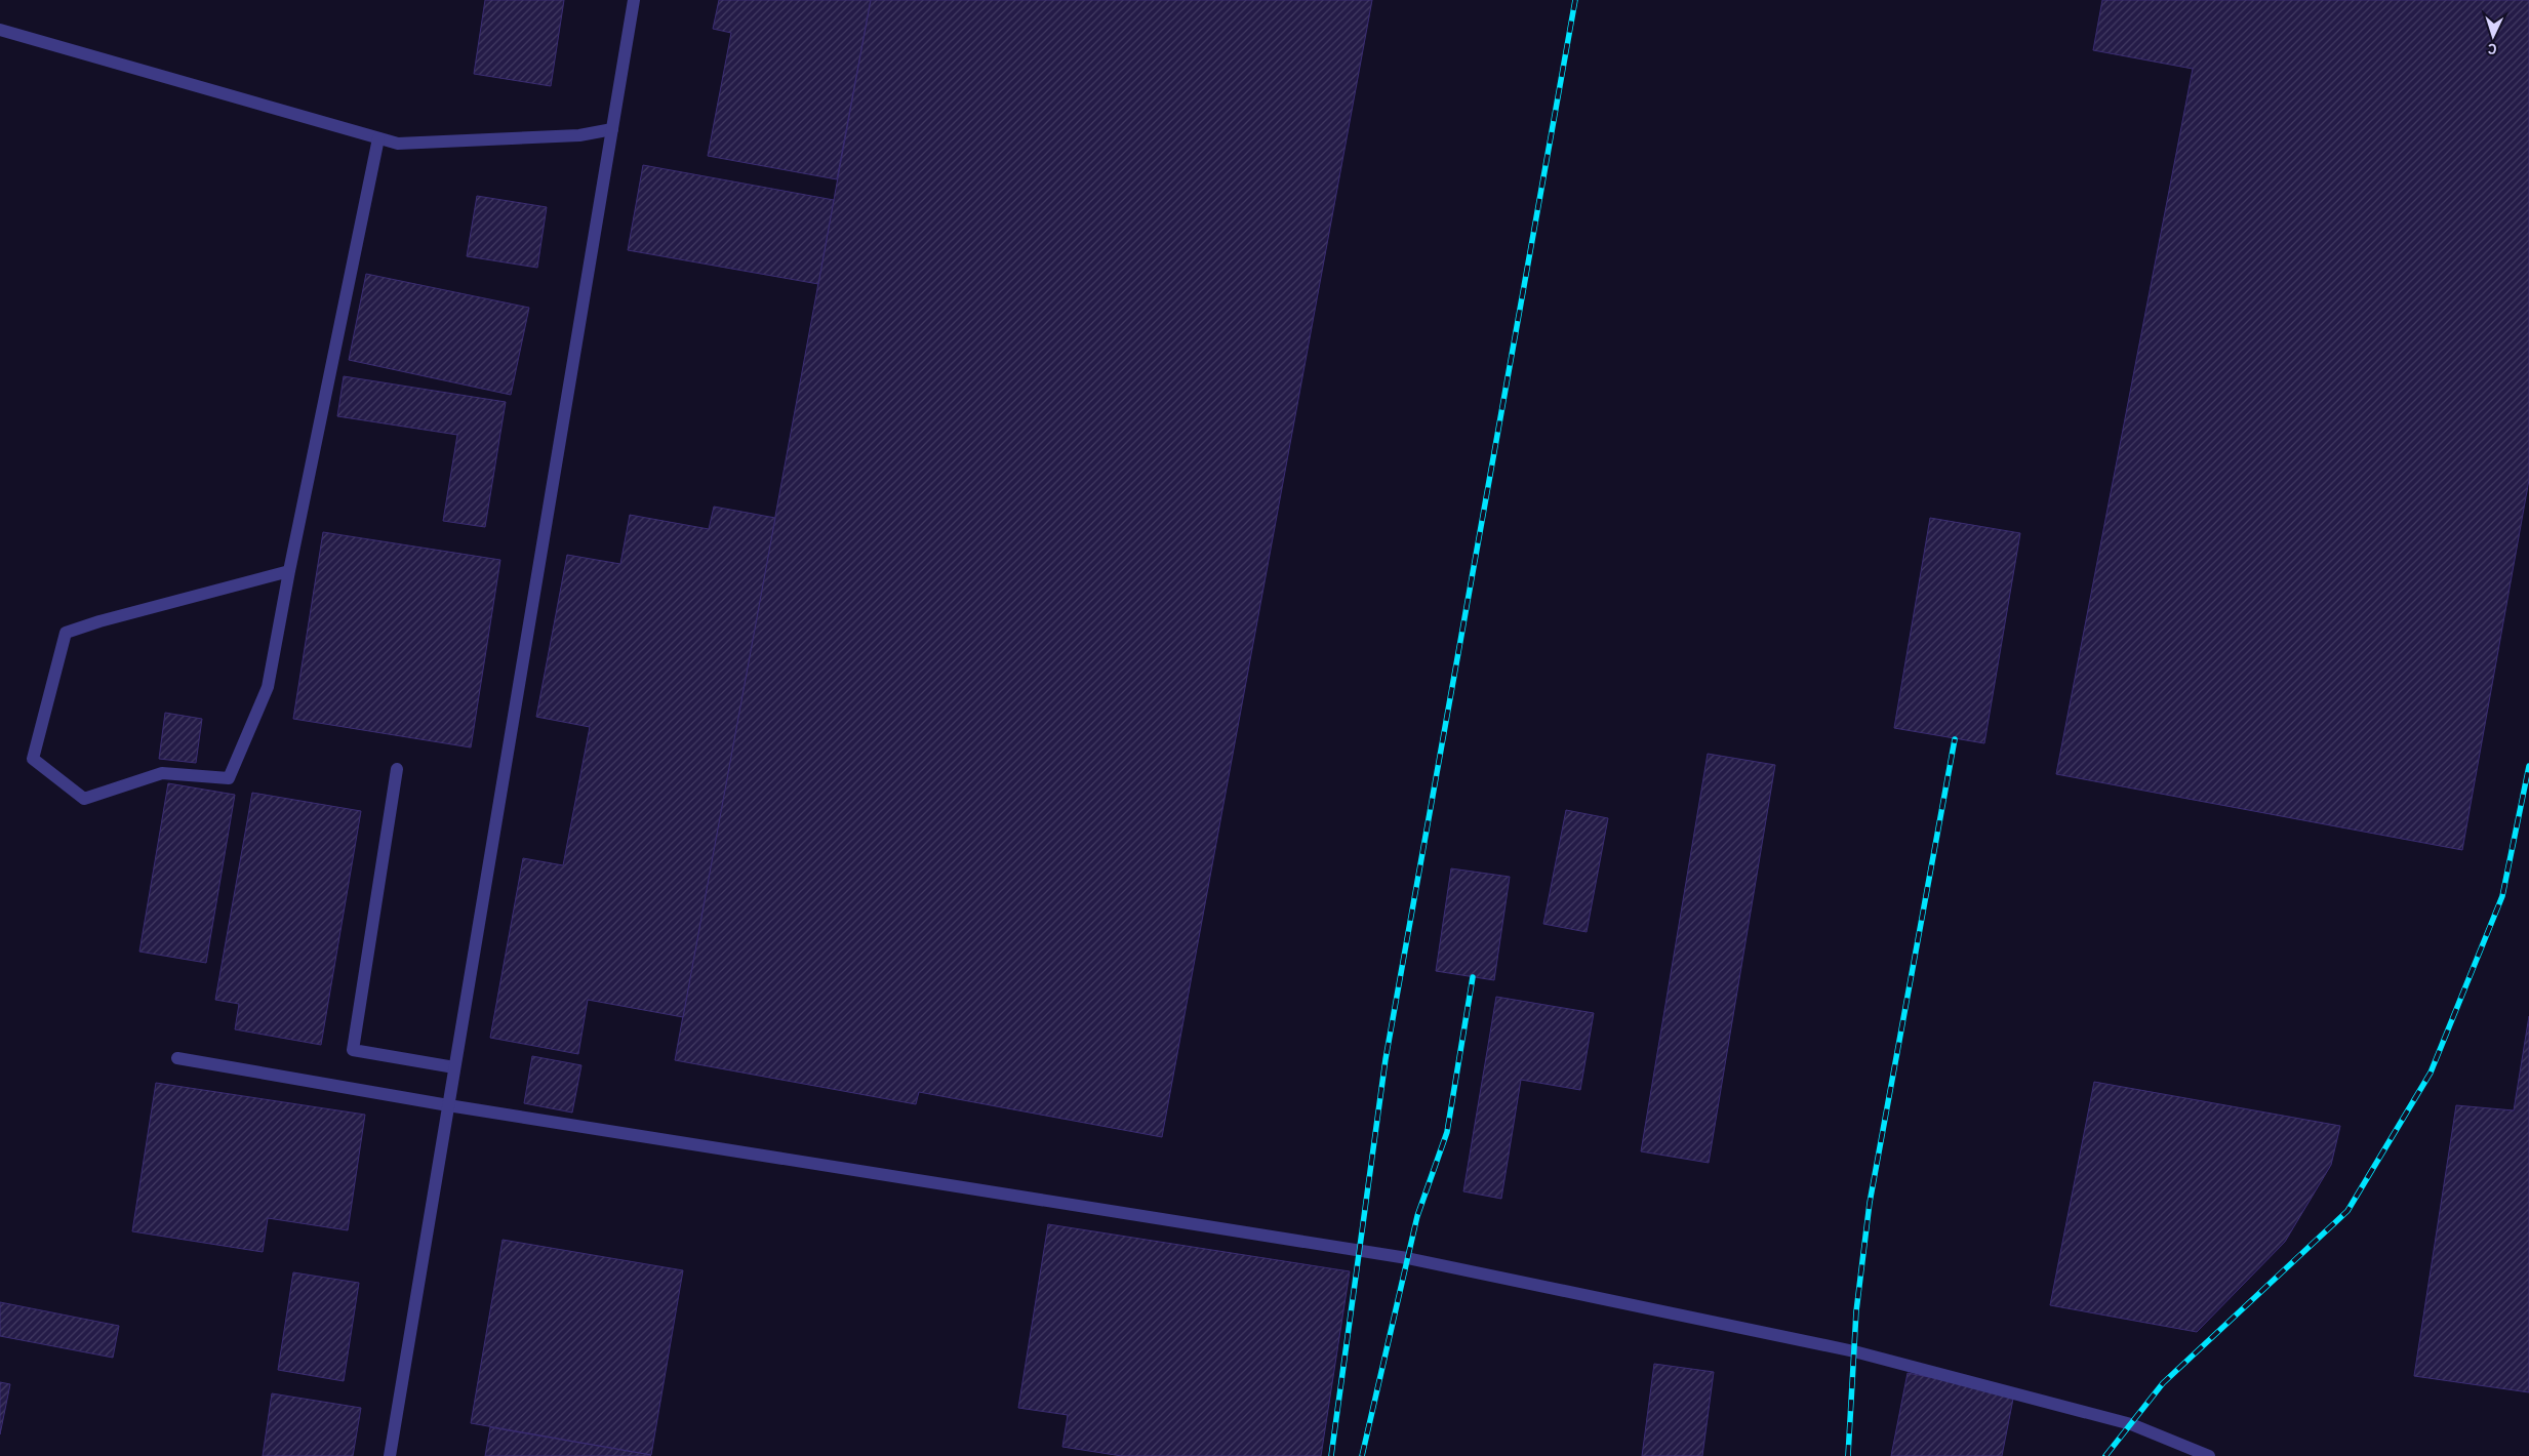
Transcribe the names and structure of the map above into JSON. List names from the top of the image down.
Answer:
{
  "north": "bottom"
}
